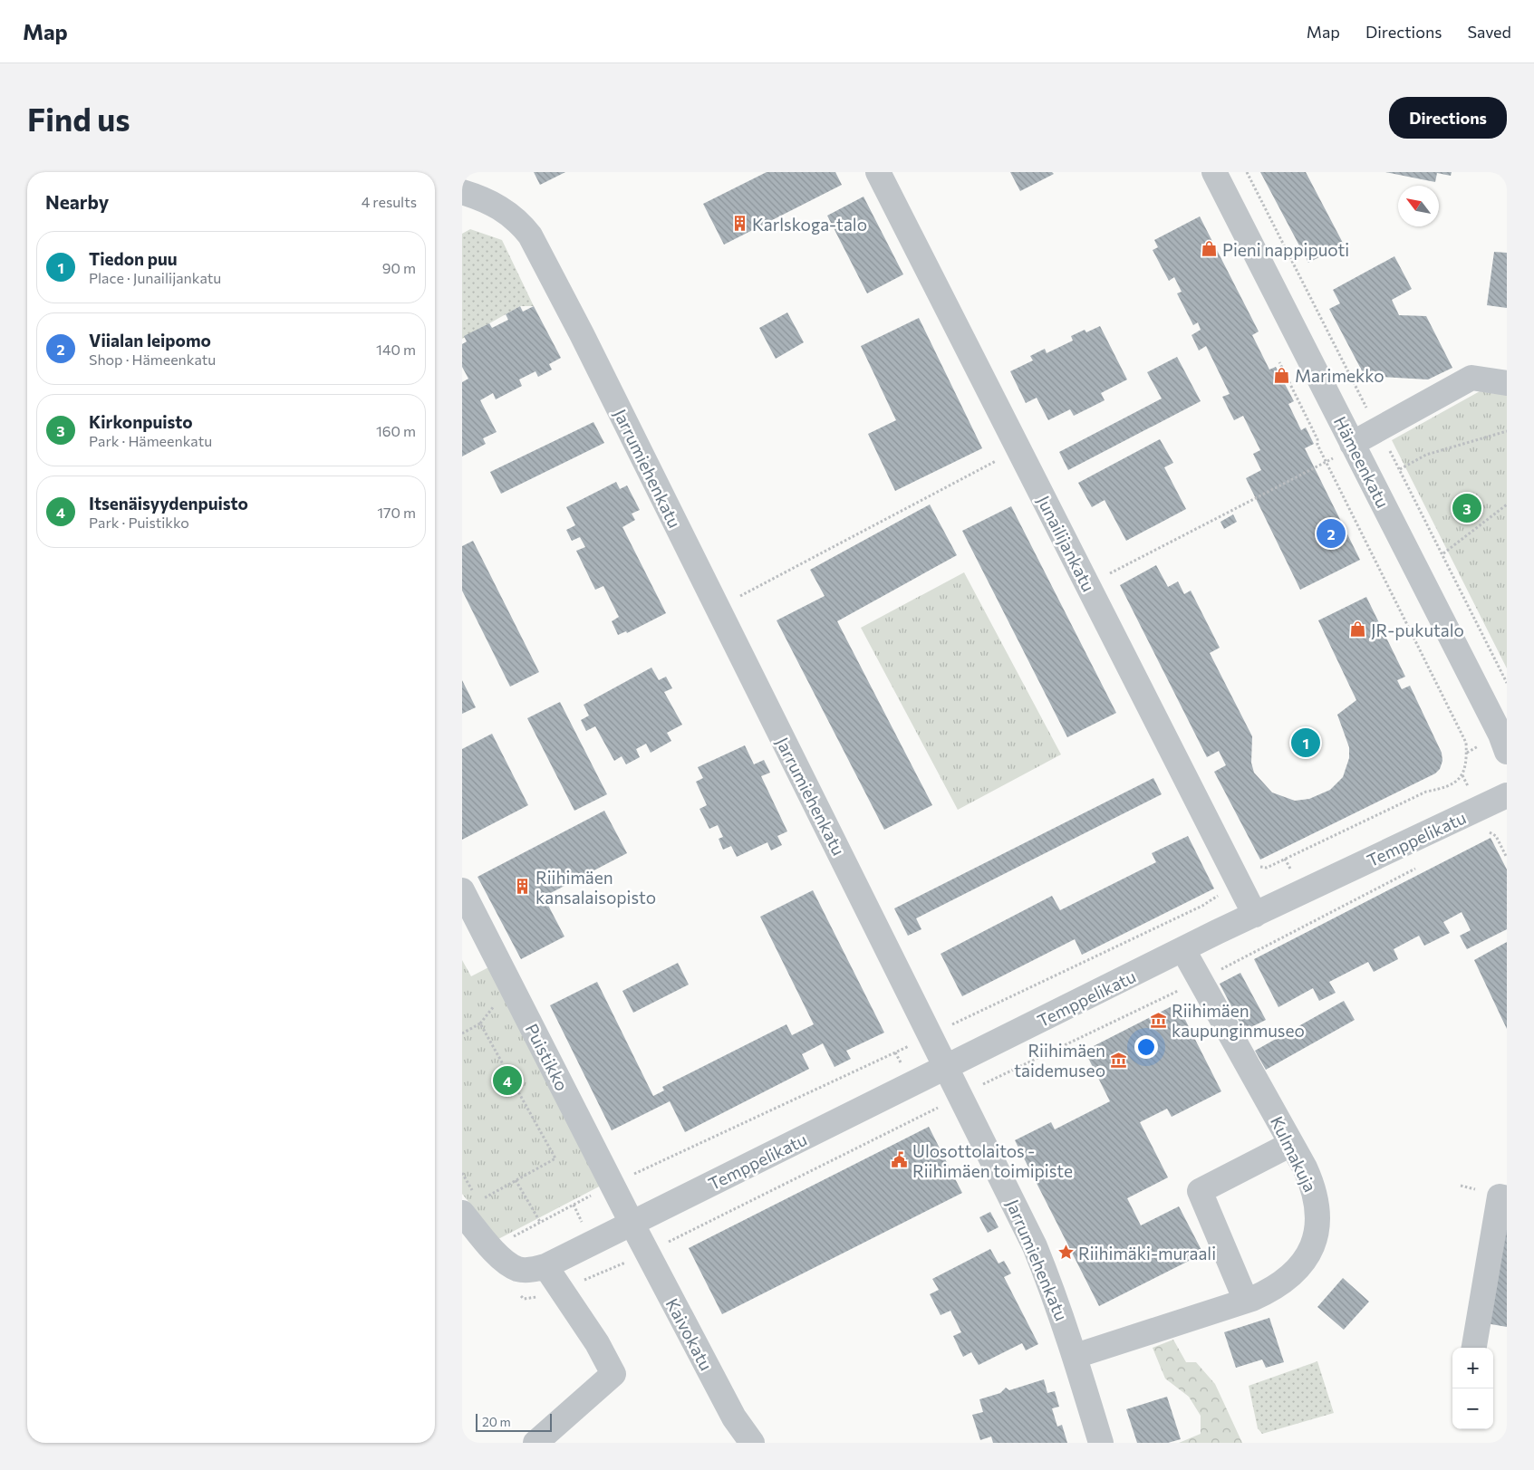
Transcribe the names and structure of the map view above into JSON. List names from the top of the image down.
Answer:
{
  "streets": {
    "street": [
      "Hämeenkatu",
      "Jarrumiehenkatu",
      "Junailijankatu",
      "Temppelikatu",
      "Puistikko",
      "Kulmakuja",
      "Kaivokatu"
    ]
  },
  "crossings": [
    ["Jarrumiehenkatu", "Temppelikatu"],
    ["Jarrumiehenkatu", "Kulmakuja"],
    ["Junailijankatu", "Temppelikatu"],
    ["Temppelikatu", "Puistikko"],
    ["Temppelikatu", "Kulmakuja"],
    ["Temppelikatu", "Kaivokatu"],
    ["Puistikko", "Kaivokatu"]
  ],
  "places": {
    "building": ["Karlskoga-talo", "Riihimäen kansalaisopisto"],
    "shop": ["Pieni nappipuoti", "Marimekko", "JR-pukutalo"],
    "museum": ["Riihimäen kaupunginmuseo", "Riihimäen taidemuseo"],
    "public building": ["Ulosottolaitos - Riihimäen toimipiste"],
    "place": ["Riihimäki-muraali"]
  },
  "scale_bar": "20 m",
  "north": "top left",
  "page": {
    "header": "Map",
    "nav": ["Map", "Directions", "Saved"],
    "buttons": "Directions",
    "title": "Find us",
    "heading": ["Nearby", "4 results"],
    "list": [
      {
        "mark": "1",
        "name": "Tiedon puu",
        "note": "Place · Junailijankatu",
        "value": "90 m"
      },
      {
        "mark": "2",
        "name": "Viialan leipomo",
        "note": "Shop · Hämeenkatu",
        "value": "140 m"
      },
      {
        "mark": "3",
        "name": "Kirkonpuisto",
        "note": "Park · Hämeenkatu",
        "value": "160 m"
      },
      {
        "mark": "4",
        "name": "Itsenäisyydenpuisto",
        "note": "Park · Puistikko",
        "value": "170 m"
      }
    ],
    "pins": [
      "3",
      "2",
      "1",
      "4"
    ],
    "map_buttons": ["+", "−"],
    "scale": "20 m"
  }
}
